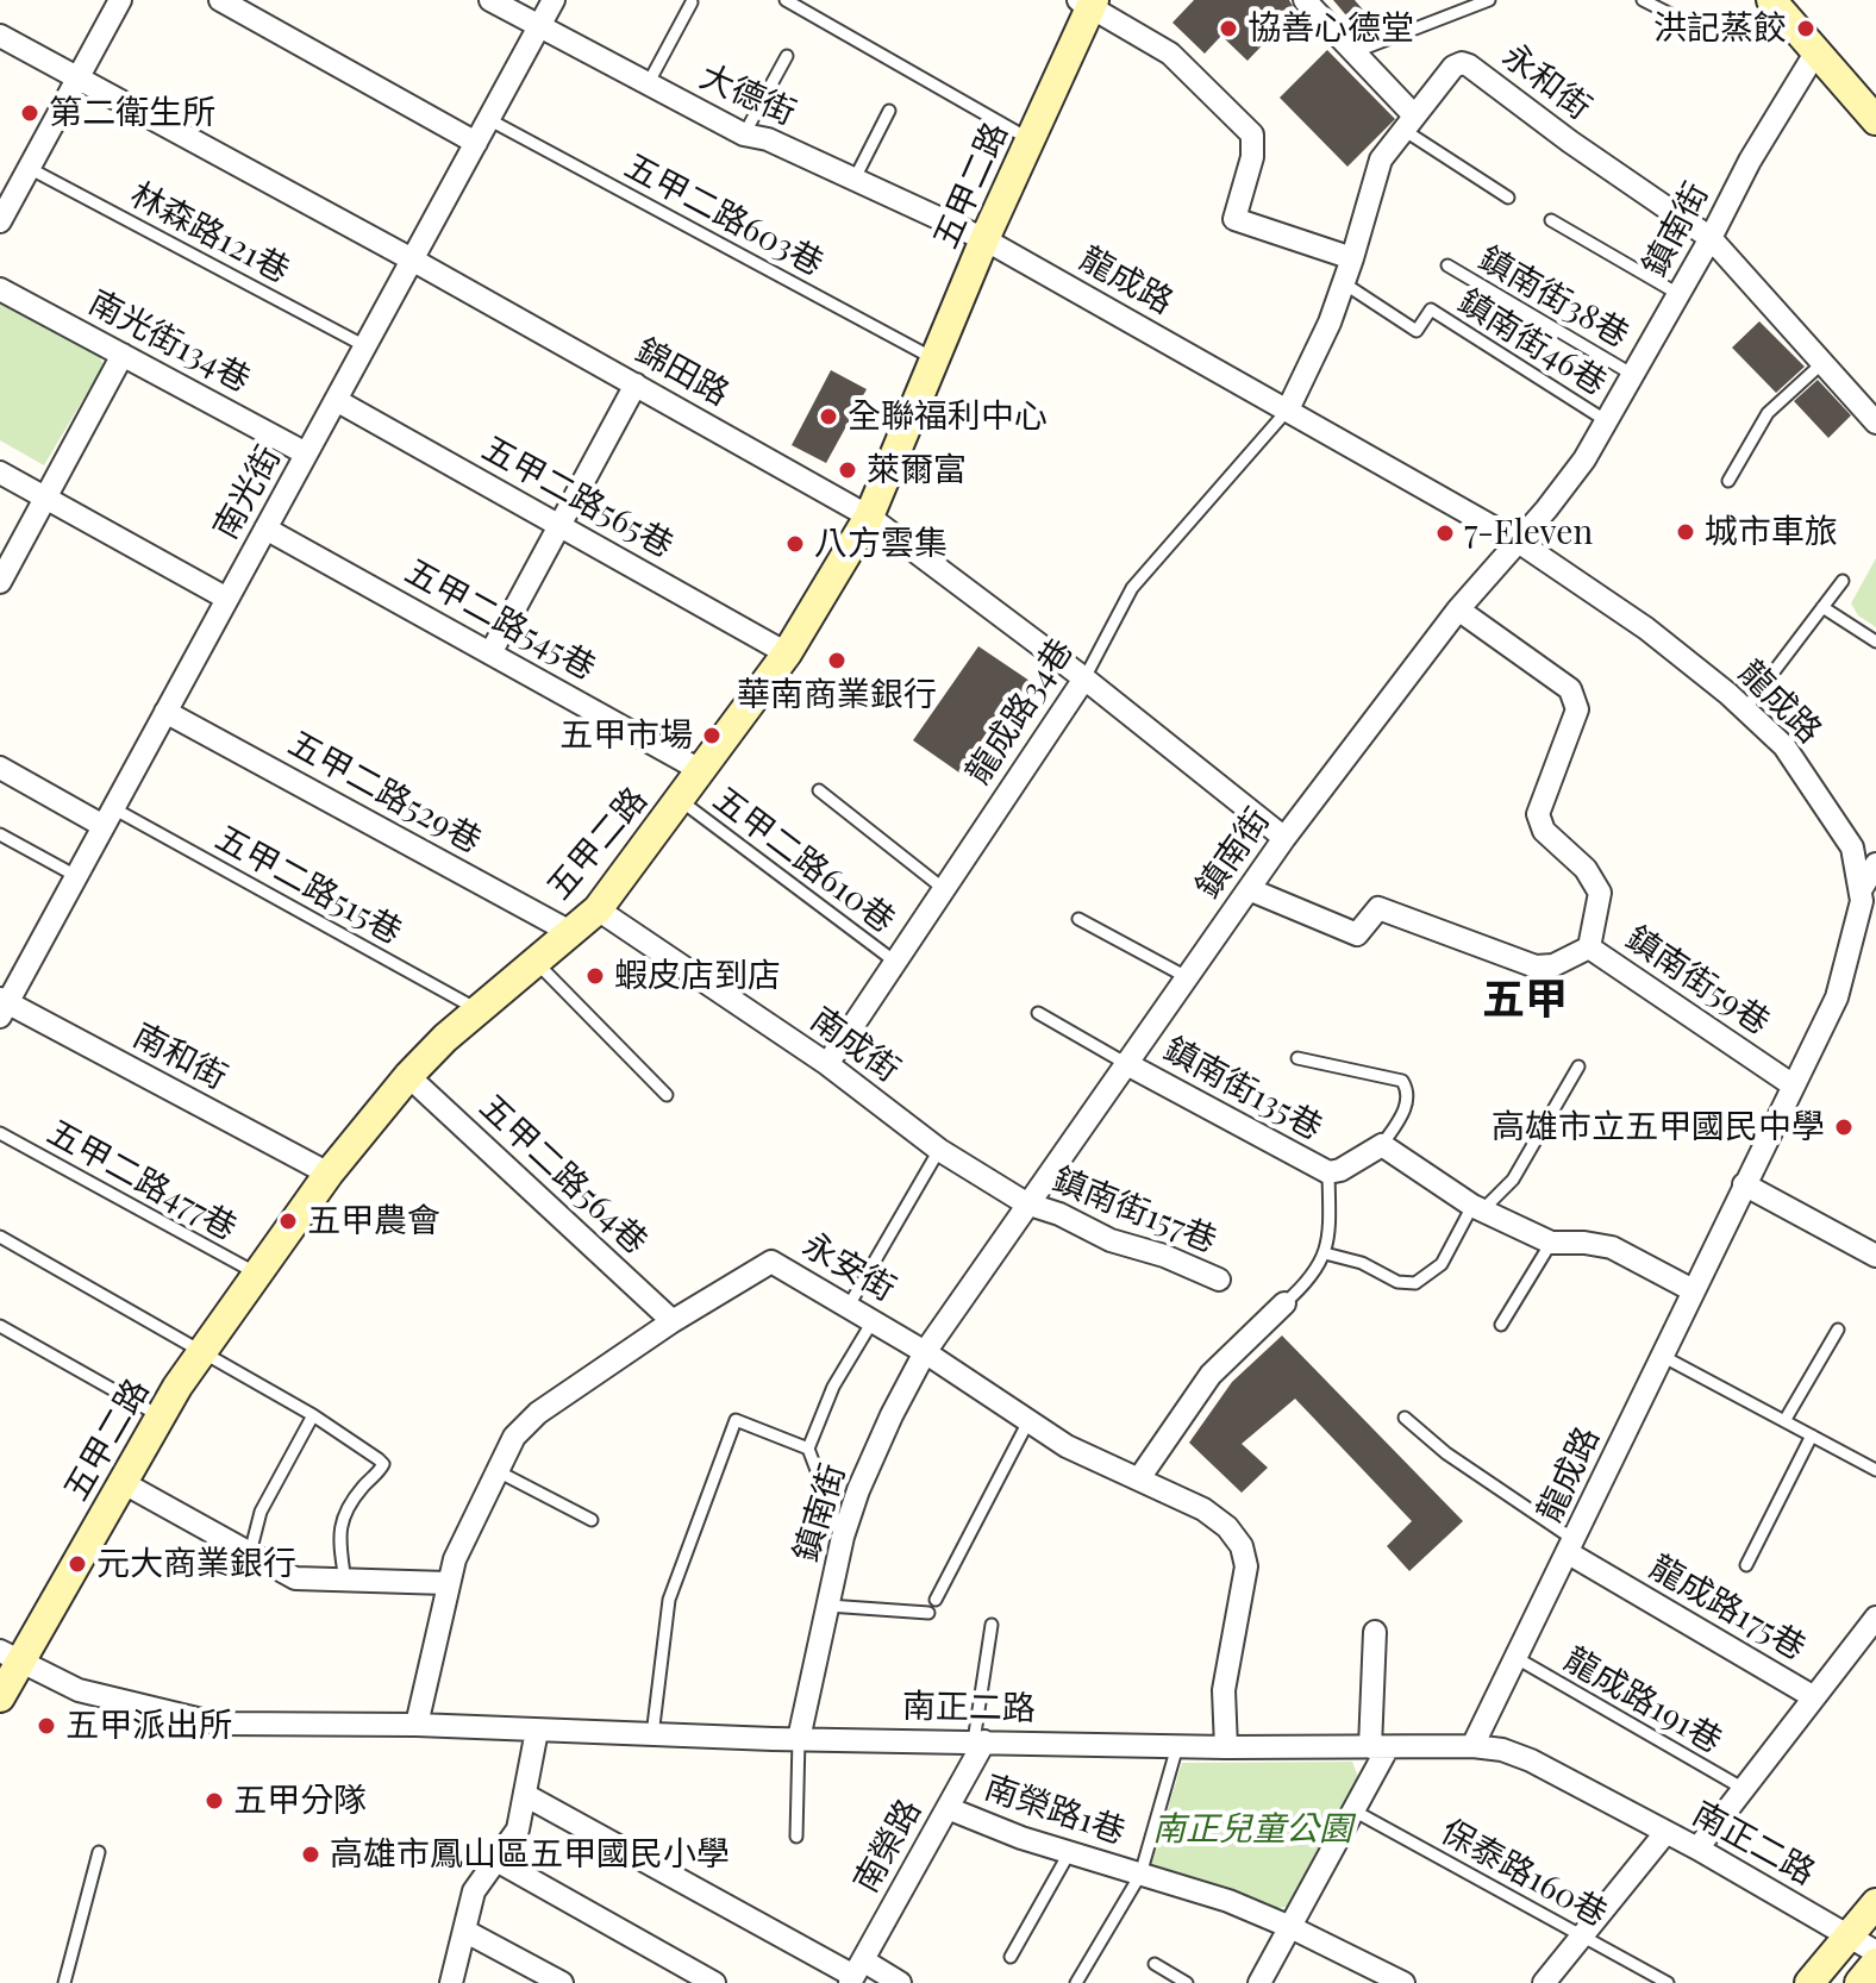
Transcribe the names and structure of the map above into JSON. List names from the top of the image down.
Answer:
{
  "streets": {
    "main road": ["五甲二路"],
    "street": [
      "永和街",
      "大德街",
      "鎮南街",
      "龍成路",
      "南光街134巷",
      "錦田路",
      "南光街",
      "五甲二路565巷",
      "五甲二路545巷",
      "龍成路34巷",
      "五甲二路529巷",
      "鎮南街59巷",
      "南成街",
      "南和街",
      "鎮南街135巷",
      "五甲二路564巷",
      "鎮南街157巷",
      "永安街",
      "龍成路175巷",
      "南正二路",
      "南榮路1巷",
      "南榮路"
    ],
    "lane": [
      "五甲二路603巷",
      "林森路121巷",
      "鎮南街38巷",
      "鎮南街46巷",
      "五甲二路610巷",
      "五甲二路515巷",
      "五甲二路477巷",
      "龍成路191巷",
      "保泰路160巷"
    ]
  },
  "crossings": [
    ["永和街", "鎮南街"],
    ["永和街", "龍成路"],
    ["永和街", "鎮南街46巷"],
    ["永和街", "龍成路34巷"],
    ["大德街", "五甲二路"],
    ["大德街", "龍成路"],
    ["大德街", "南光街"],
    ["五甲二路", "五甲二路603巷"],
    ["五甲二路", "龍成路"],
    ["五甲二路", "錦田路"],
    ["五甲二路", "五甲二路565巷"],
    ["五甲二路", "五甲二路545巷"],
    ["五甲二路", "五甲二路529巷"],
    ["五甲二路", "五甲二路610巷"],
    ["五甲二路", "五甲二路515巷"],
    ["五甲二路", "南成街"],
    ["五甲二路", "南和街"],
    ["五甲二路", "五甲二路564巷"],
    ["五甲二路", "五甲二路477巷"],
    ["五甲二路", "南正二路"],
    ["五甲二路603巷", "南光街"],
    ["鎮南街", "龍成路"],
    ["鎮南街", "鎮南街38巷"],
    ["鎮南街", "鎮南街46巷"],
    ["鎮南街", "錦田路"],
    ["鎮南街", "鎮南街59巷"],
    ["鎮南街", "南成街"],
    ["鎮南街", "鎮南街135巷"],
    ["鎮南街", "鎮南街157巷"],
    ["鎮南街", "永安街"],
    ["鎮南街", "南正二路"],
    ["林森路121巷", "南光街"],
    ["龍成路", "龍成路34巷"],
    ["龍成路", "鎮南街59巷"],
    ["龍成路", "龍成路175巷"],
    ["龍成路", "龍成路191巷"],
    ["龍成路", "南正二路"],
    ["南光街134巷", "南光街"],
    ["錦田路", "南光街"],
    ["錦田路", "龍成路34巷"],
    ["南光街", "五甲二路565巷"],
    ["南光街", "五甲二路545巷"],
    ["南光街", "五甲二路529巷"],
    ["南光街", "五甲二路515巷"],
    ["南光街", "南和街"],
    ["龍成路34巷", "五甲二路610巷"],
    ["龍成路34巷", "南成街"],
    ["南成街", "鎮南街157巷"],
    ["五甲二路564巷", "永安街"],
    ["永安街", "南正二路"],
    ["南正二路", "南榮路"],
    ["南榮路1巷", "南榮路"]
  ],
  "districts": ["五甲"],
  "parks": ["南正兒童公園"],
  "places": [
    "協善心德堂",
    "洪記蒸餃",
    "第二衛生所",
    "全聯福利中心",
    "萊爾富",
    "城市車旅",
    "7-Eleven",
    "八方雲集",
    "華南商業銀行",
    "五甲市場",
    "蝦皮店到店",
    "高雄市立五甲國民中學",
    "五甲農會",
    "元大商業銀行",
    "五甲派出所",
    "五甲分隊",
    "高雄市鳳山區五甲國民小學"
  ]
}
